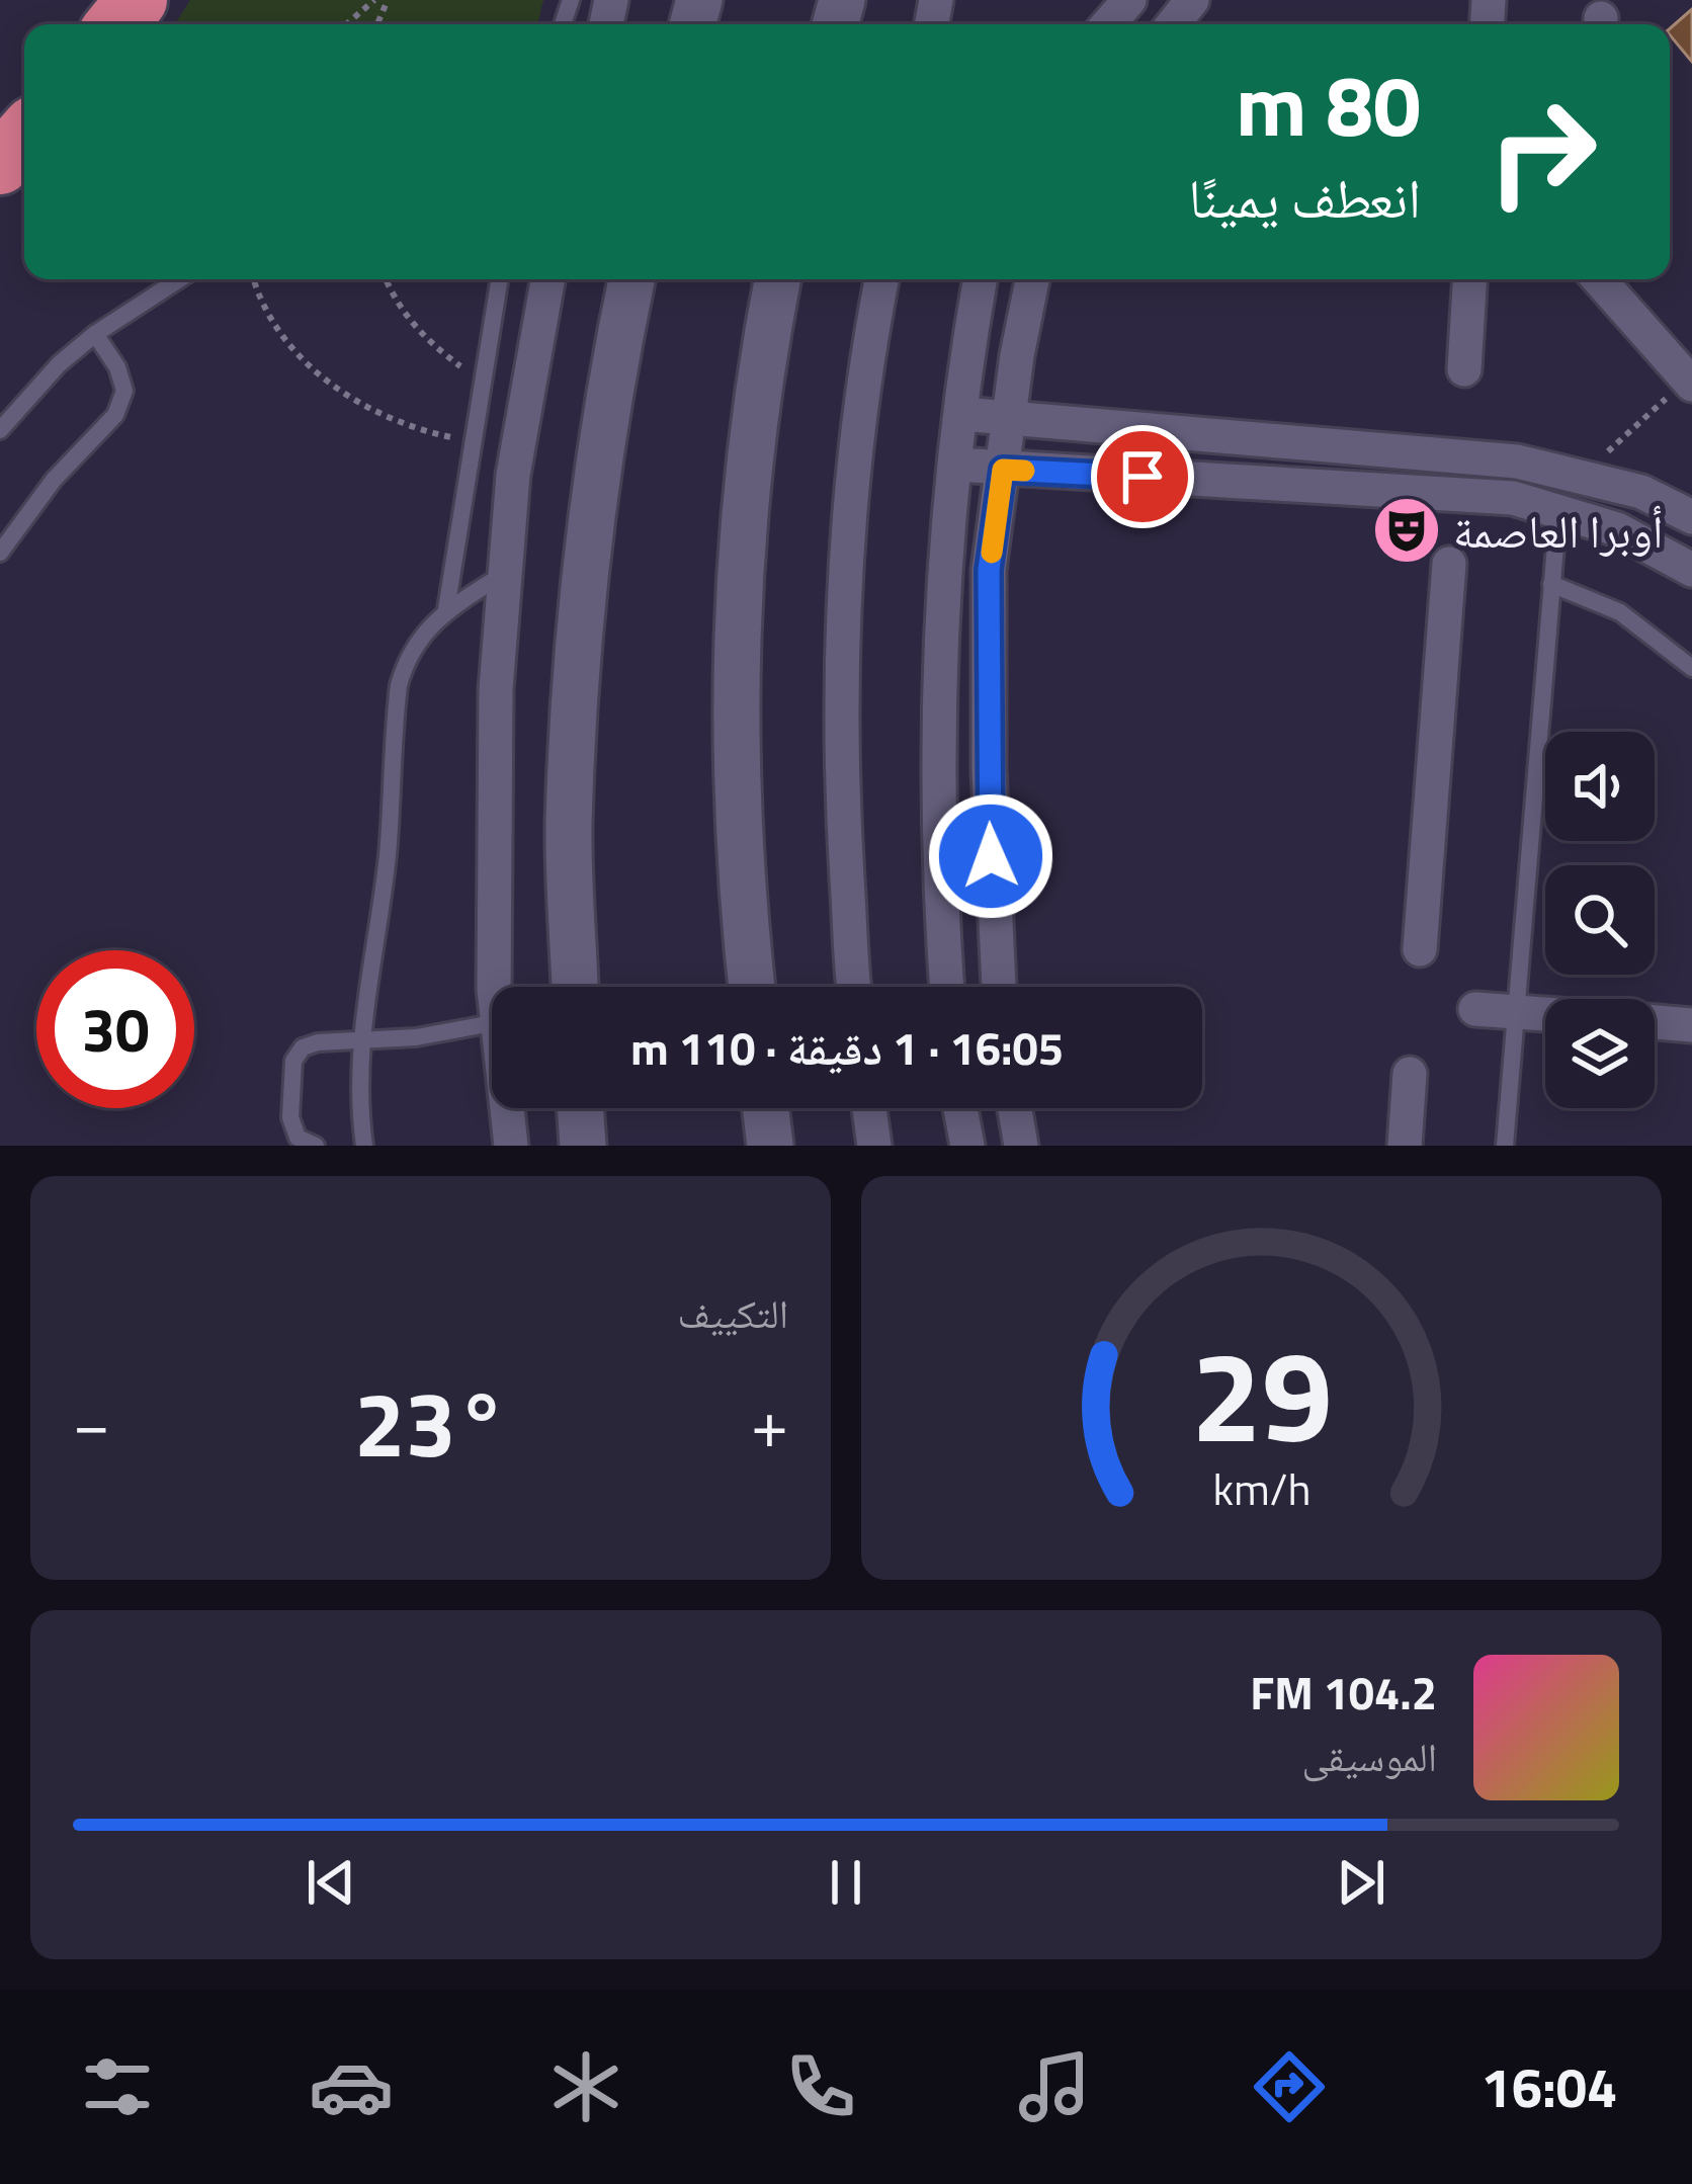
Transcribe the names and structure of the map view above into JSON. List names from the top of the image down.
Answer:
{
  "places": {
    "theatre": ["أوبرا العاصمة"]
  },
  "page": {
    "turn": ["80 m", "انعطف يمينًا"],
    "limit": "30",
    "trip": "16:05 · 1 دقيقة · 110 m",
    "tile": "التكييف",
    "heat": ["−", "23°", "+"],
    "song": ["104.2 FM", "الموسيقى"],
    "tabs": "16:04",
    "gauge": ["29", "km/h"]
  }
}
